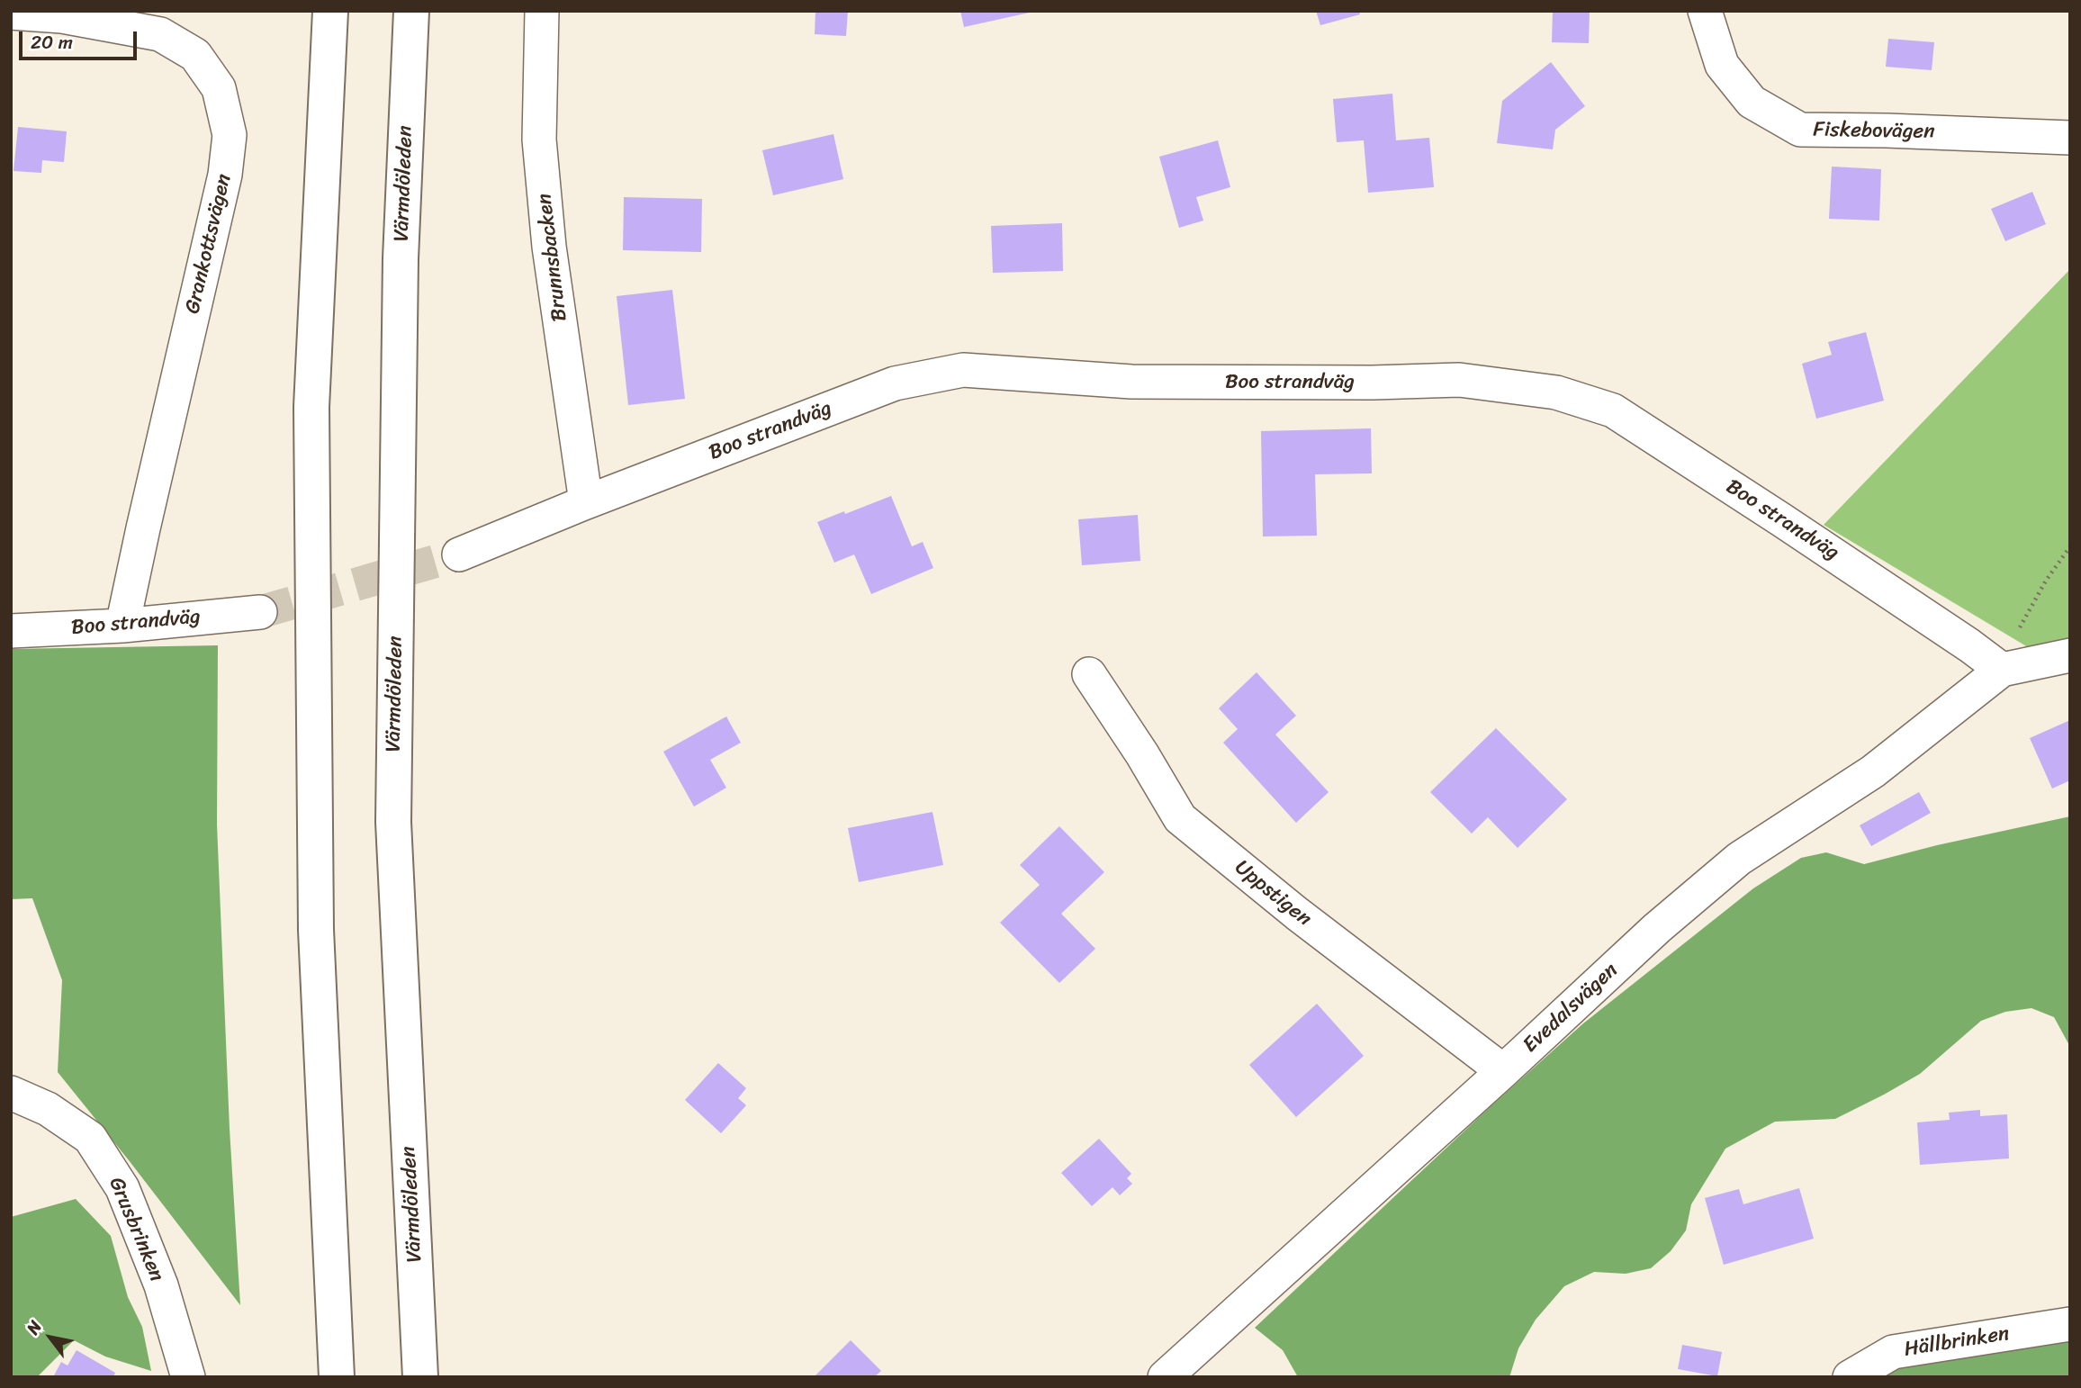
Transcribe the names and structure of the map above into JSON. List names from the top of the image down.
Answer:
{
  "streets": {
    "highway": ["Värmdöleden"],
    "street": [
      "Fiskebovägen",
      "Grankottsvägen",
      "Brunnsbacken",
      "Boo strandväg",
      "Uppstigen",
      "Evedalsvägen",
      "Grusbrinken",
      "Hällbrinken"
    ]
  },
  "crossings": [
    ["Grankottsvägen", "Boo strandväg"],
    ["Brunnsbacken", "Boo strandväg"],
    ["Boo strandväg", "Evedalsvägen"],
    ["Uppstigen", "Evedalsvägen"]
  ],
  "scale_bar": "20 m",
  "north": "top left"
}
